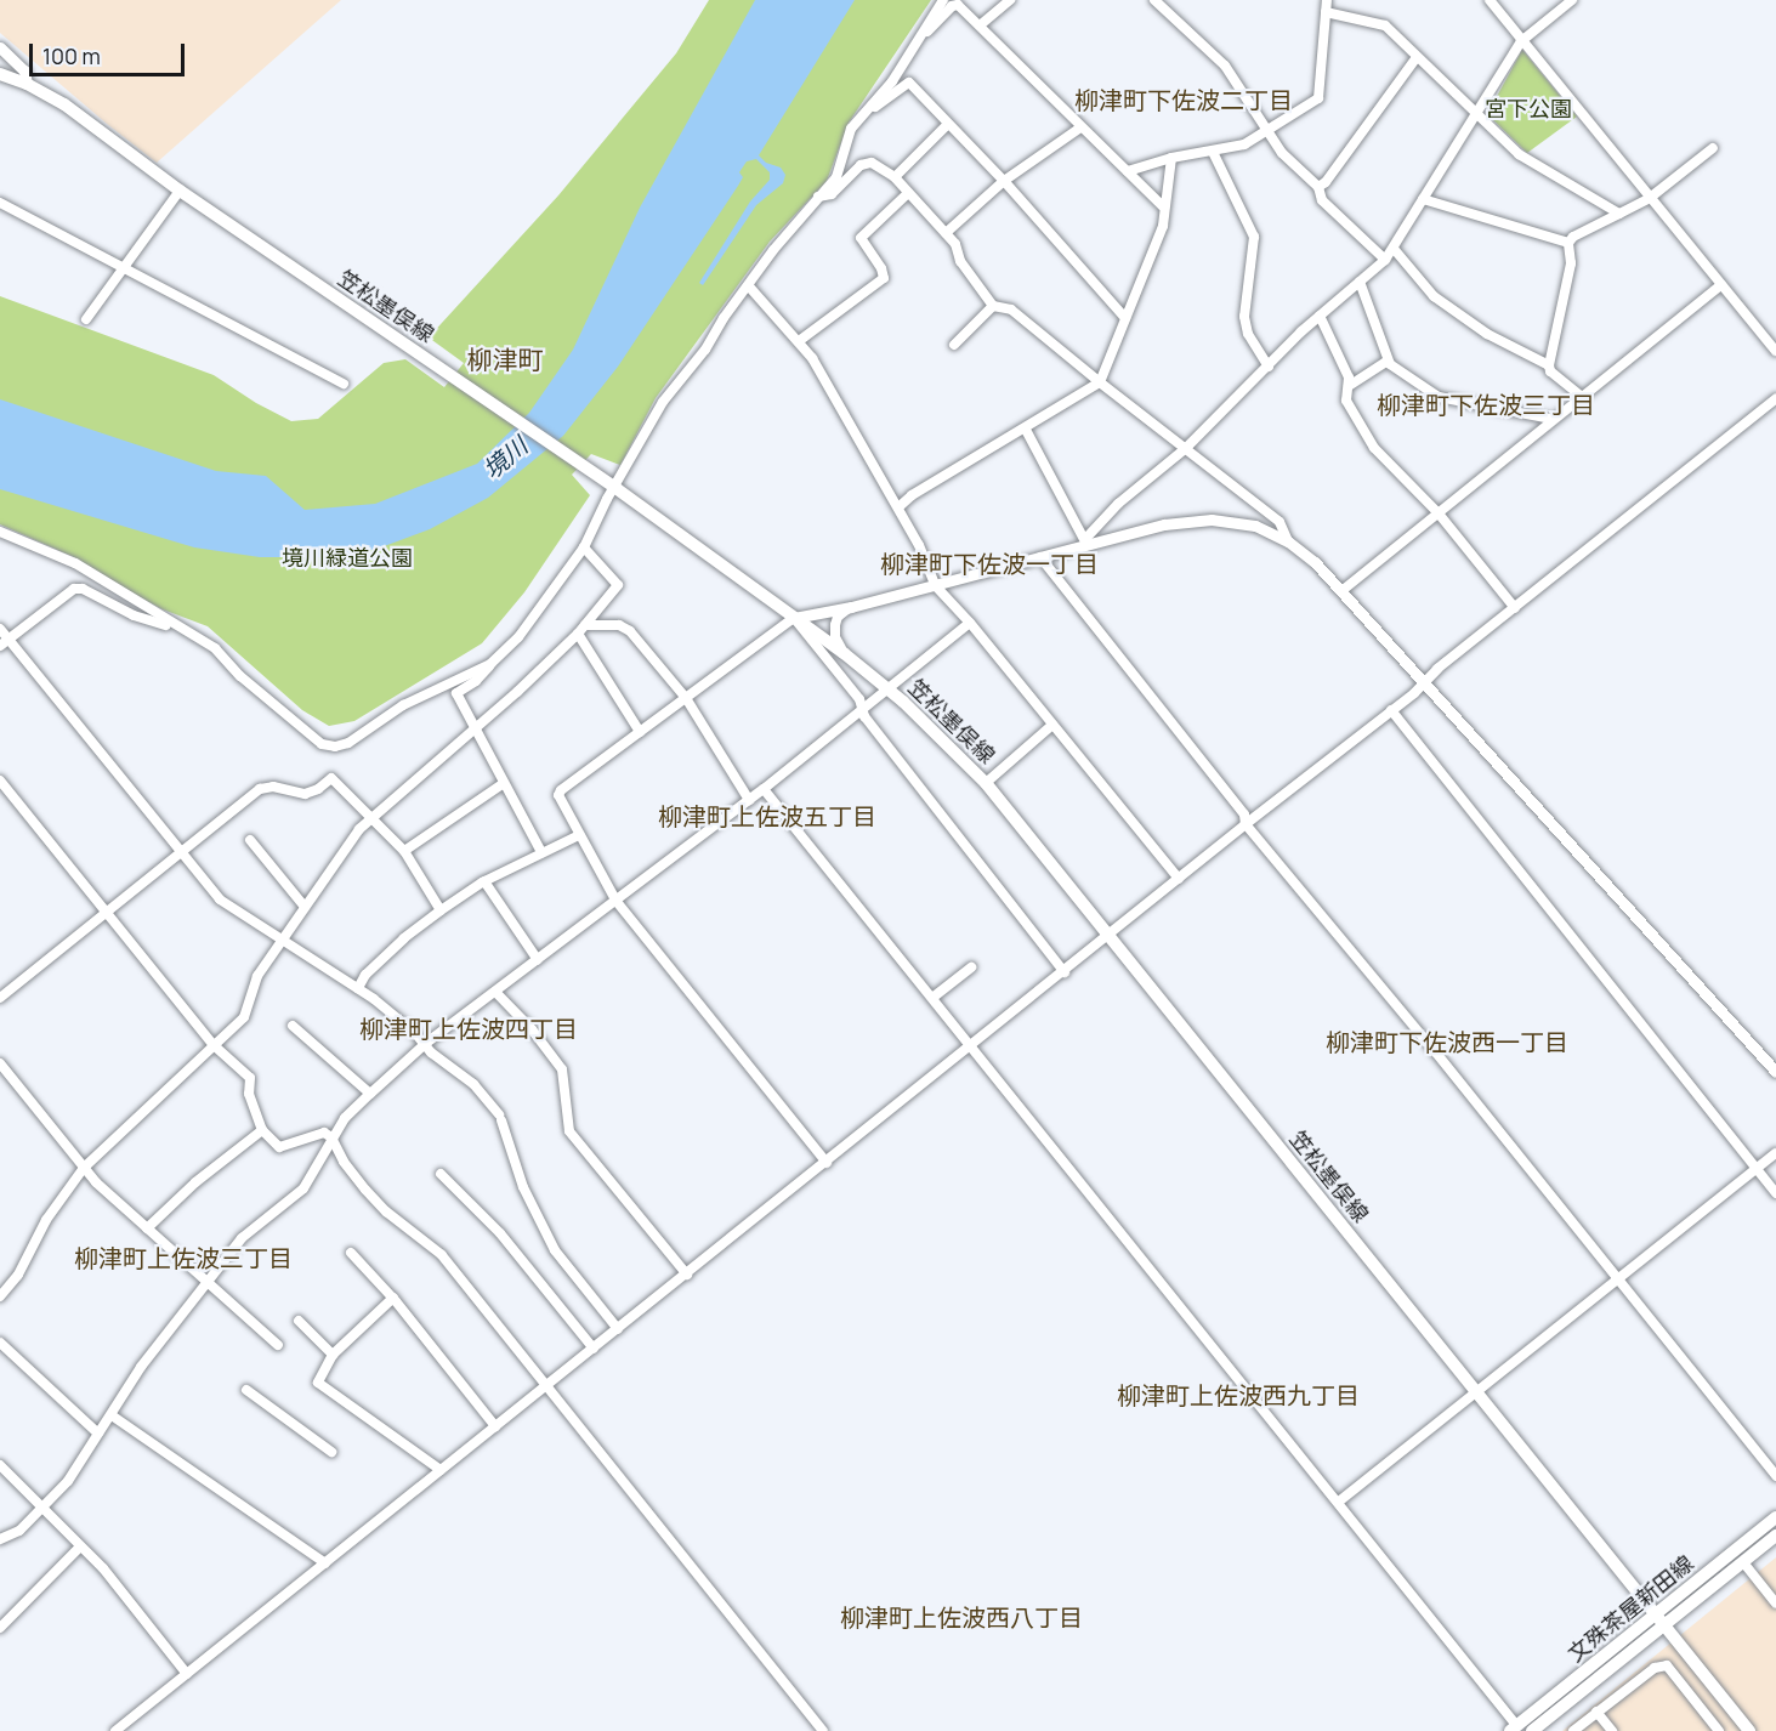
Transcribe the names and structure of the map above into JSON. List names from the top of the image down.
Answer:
{
  "streets": {
    "main road": ["笠松墨俣線", "文殊茶屋新田線"]
  },
  "crossings": [
    ["笠松墨俣線", "文殊茶屋新田線"]
  ],
  "districts": [
    "柳津町下佐波二丁目",
    "柳津町",
    "柳津町下佐波三丁目",
    "柳津町下佐波一丁目",
    "柳津町上佐波五丁目",
    "柳津町上佐波四丁目",
    "柳津町下佐波西一丁目",
    "柳津町上佐波三丁目",
    "柳津町上佐波西九丁目",
    "柳津町上佐波西八丁目"
  ],
  "water": ["境川"],
  "parks": ["宮下公園", "境川緑道公園"],
  "scale_bar": "100 m"
}
